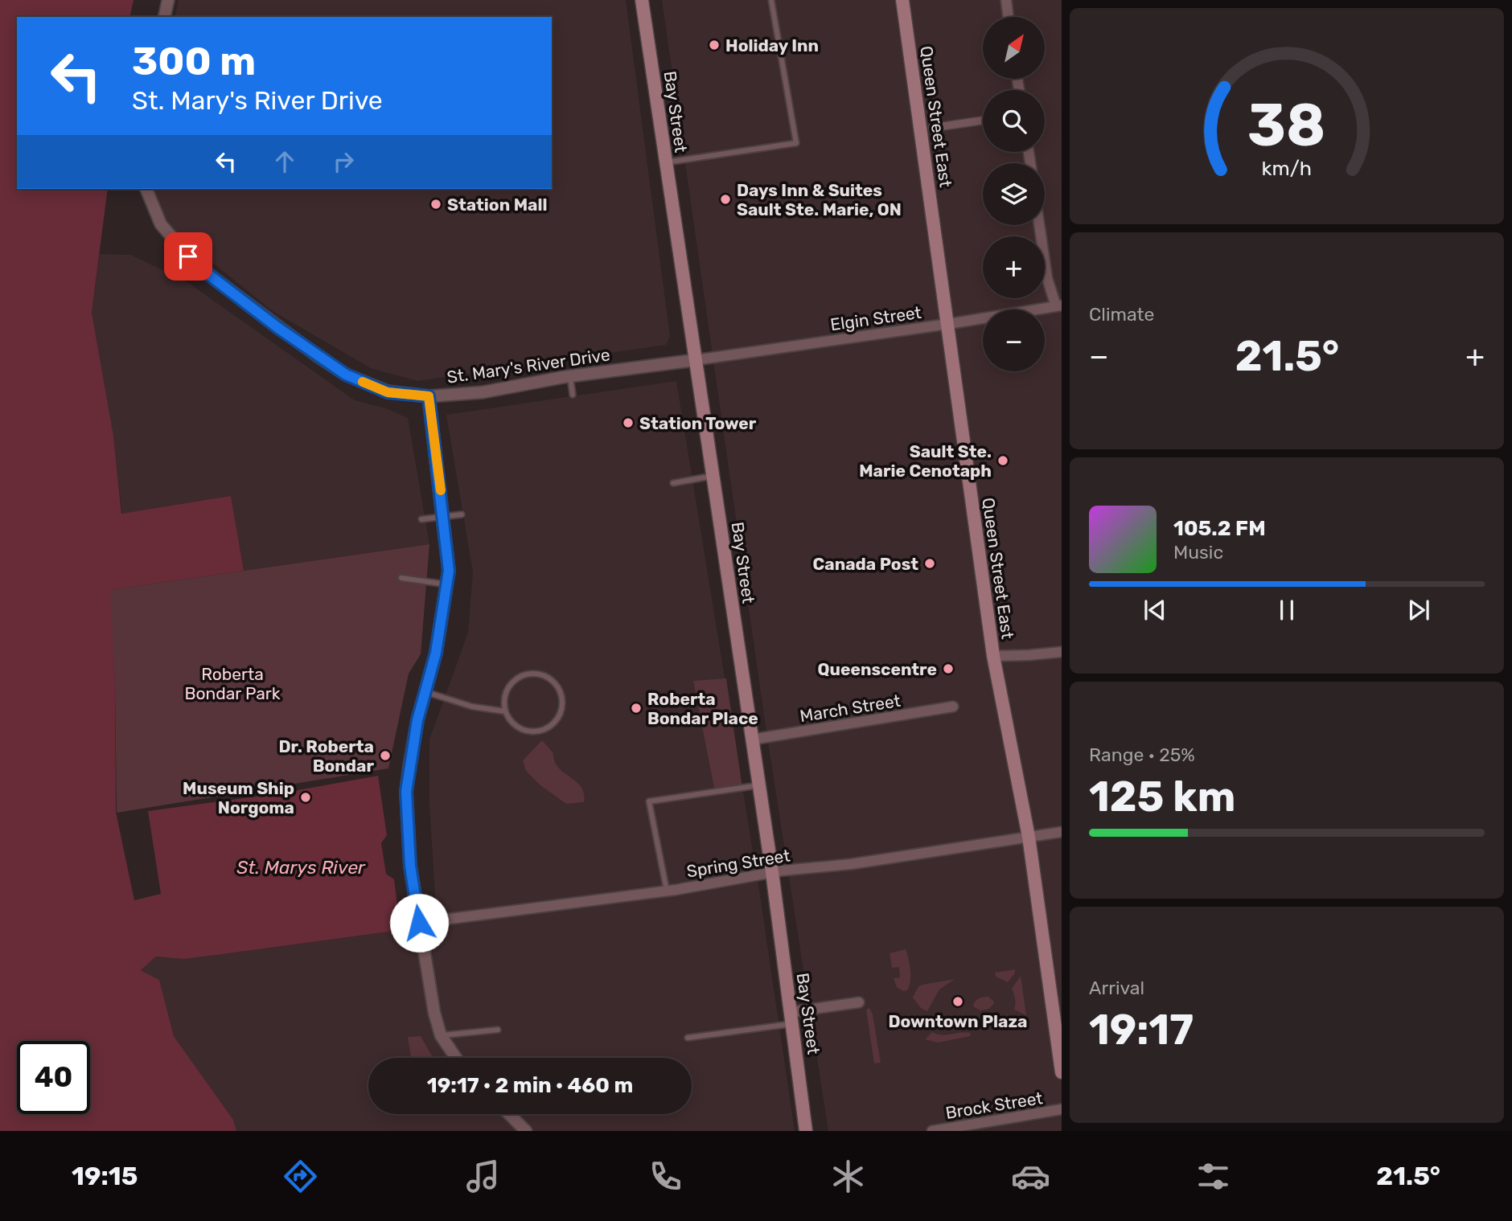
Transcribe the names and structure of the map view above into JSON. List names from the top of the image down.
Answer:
{
  "streets": {
    "main road": ["Bay Street", "Queen Street East"],
    "street": [
      "Elgin Street",
      "St. Mary's River Drive",
      "March Street",
      "Spring Street",
      "Brock Street"
    ]
  },
  "crossings": [
    ["Bay Street", "Elgin Street"],
    ["Bay Street", "St. Mary's River Drive"],
    ["Bay Street", "March Street"],
    ["Bay Street", "Spring Street"],
    ["Queen Street East", "Elgin Street"],
    ["Queen Street East", "Spring Street"],
    ["Elgin Street", "St. Mary's River Drive"]
  ],
  "water": ["St. Marys River"],
  "parks": ["Roberta Bondar Park"],
  "places": [
    "Holiday Inn",
    "Days Inn & Suites Sault Ste. Marie, ON",
    "Station Mall",
    "Station Tower",
    "Sault Ste. Marie Cenotaph",
    "Canada Post",
    "Queenscentre",
    "Roberta Bondar Place",
    "Dr. Roberta Bondar",
    "Museum Ship Norgoma",
    "Downtown Plaza"
  ],
  "north": "top right",
  "page": {
    "map_buttons": ["+", "−"],
    "turn": ["300 m", "St. Mary's River Drive"],
    "tile": [
      "Climate",
      ["Range · 25%", "125 km"],
      ["Arrival", "19:17"]
    ],
    "heat": ["−", "21.5°", "+"],
    "song": ["105.2 FM", "Music"],
    "limit": "40",
    "trip": "19:17 · 2 min · 460 m",
    "tabs": ["19:15", "21.5°"],
    "gauge": ["38", "km/h"]
  }
}
